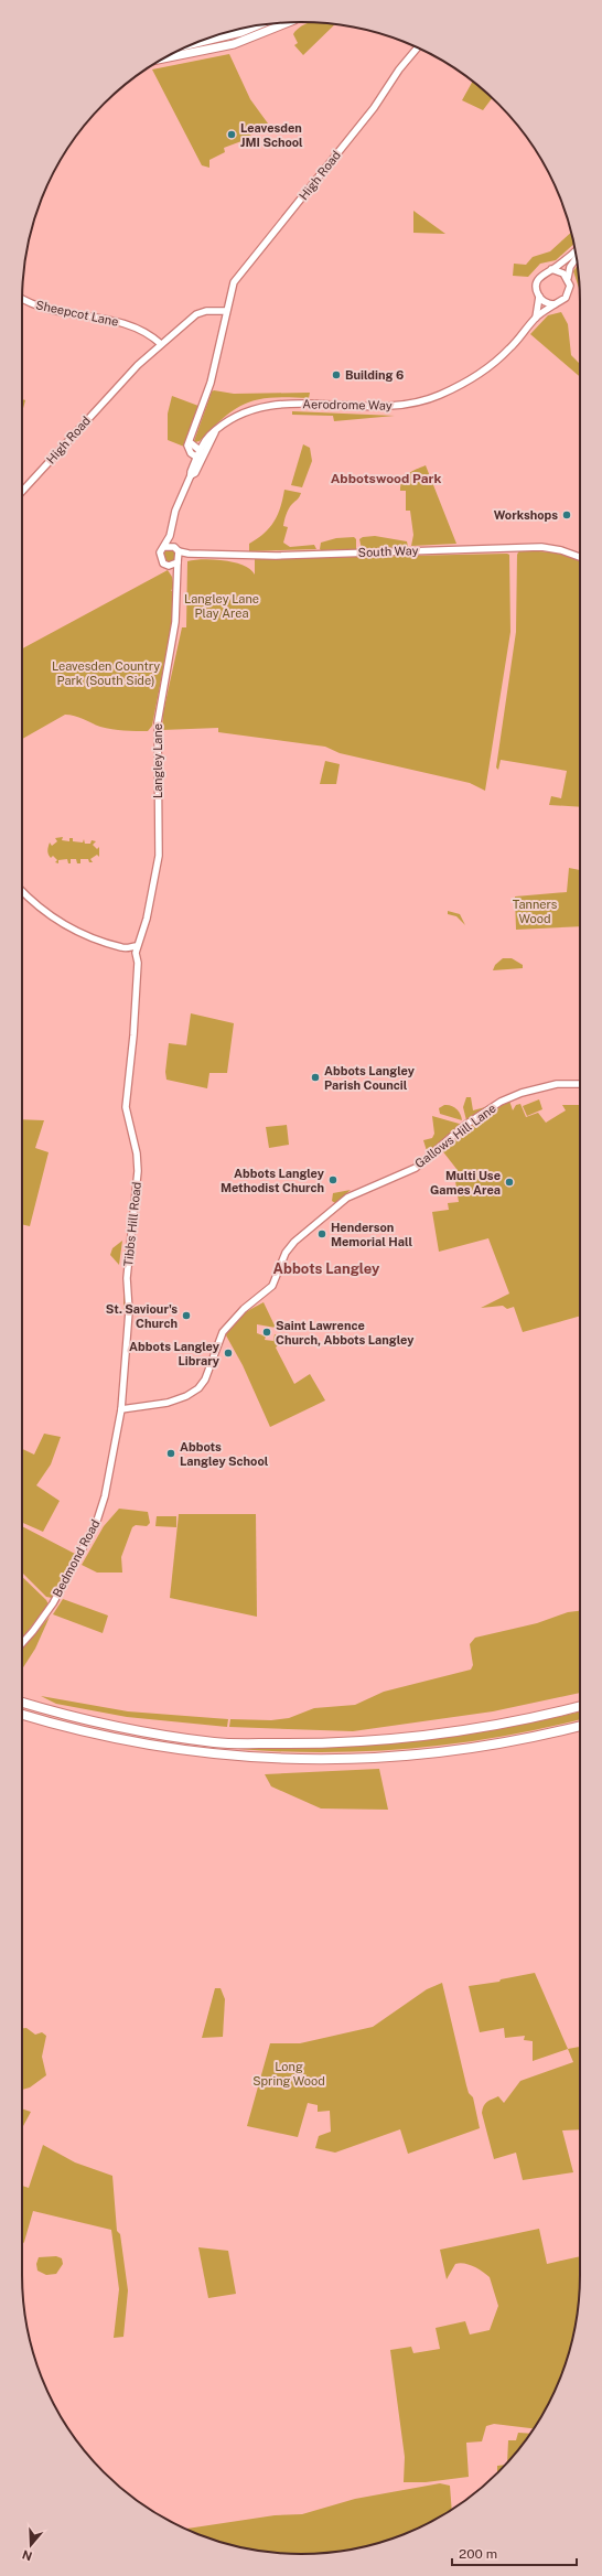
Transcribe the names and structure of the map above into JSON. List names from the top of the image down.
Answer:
{
  "streets": {
    "street": [
      "High Road",
      "Sheepcot Lane",
      "Aerodrome Way",
      "South Way",
      "Langley Lane",
      "Gallows Hill Lane",
      "Tibbs Hill Road",
      "Bedmond Road"
    ]
  },
  "crossings": [
    ["High Road", "Sheepcot Lane"],
    ["South Way", "Langley Lane"],
    ["Langley Lane", "Tibbs Hill Road"],
    ["Gallows Hill Lane", "Tibbs Hill Road"],
    ["Tibbs Hill Road", "Bedmond Road"]
  ],
  "districts": ["Abbotswood Park", "Abbots Langley"],
  "parks": [
    "Langley Lane Play Area",
    "Leavesden Country Park (South Side)",
    "Tanners Wood",
    "Long Spring Wood"
  ],
  "places": [
    "Leavesden JMI School",
    "Building 6",
    "Workshops",
    "Abbots Langley Parish Council",
    "Abbots Langley Methodist Church",
    "Multi Use Games Area",
    "Henderson Memorial Hall",
    "St. Saviour's Church",
    "Saint Lawrence Church, Abbots Langley",
    "Abbots Langley Library",
    "Abbots Langley School"
  ],
  "scale_bar": "200 m",
  "north": "bottom"
}
